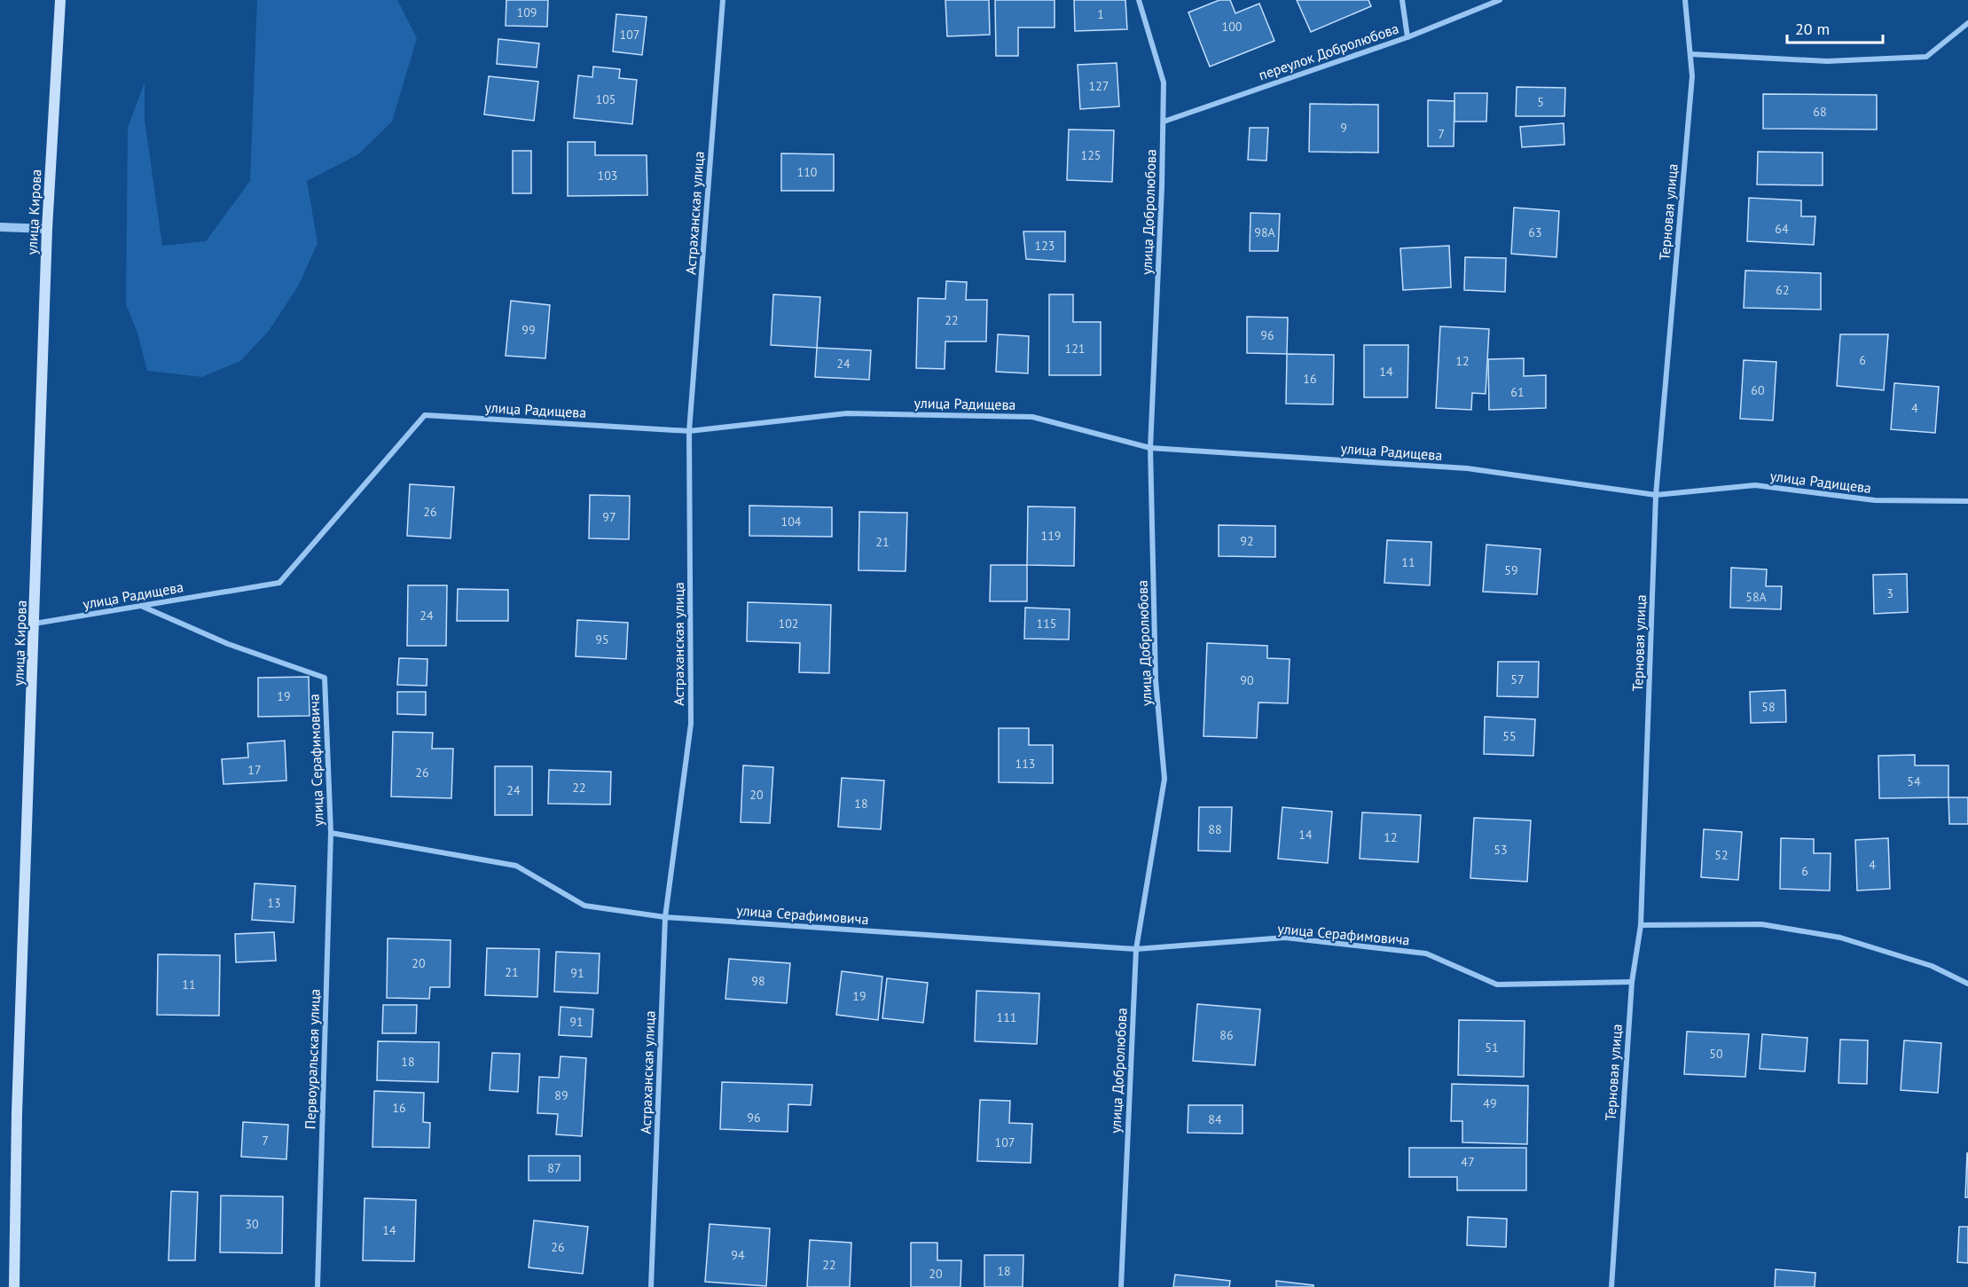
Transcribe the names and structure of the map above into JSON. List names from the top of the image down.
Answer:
{
  "streets": {
    "main road": ["улица Кирова"],
    "street": [
      "переулок Добролюбова",
      "улица Добролюбова",
      "Терновая улица",
      "Астраханская улица",
      "улица Радищева",
      "улица Серафимовича",
      "Первоуральская улица"
    ]
  },
  "crossings": [
    ["переулок Добролюбова", "улица Добролюбова"],
    ["улица Кирова", "улица Радищева"],
    ["улица Добролюбова", "улица Радищева"],
    ["улица Добролюбова", "улица Серафимовича"],
    ["Терновая улица", "улица Радищева"],
    ["Терновая улица", "улица Серафимовича"],
    ["Астраханская улица", "улица Радищева"],
    ["Астраханская улица", "улица Серафимовича"],
    ["улица Радищева", "улица Серафимовича"],
    ["улица Серафимовича", "Первоуральская улица"]
  ],
  "house_numbers": [
    "109",
    "1",
    "100",
    "107",
    "127",
    "105",
    "5",
    "68",
    "9",
    "7",
    "125",
    "110",
    "103",
    "64",
    "98А",
    "63",
    "123",
    "62",
    "22",
    "99",
    "96",
    "121",
    "6",
    "12",
    "24",
    "14",
    "16",
    "60",
    "61",
    "4",
    "26",
    "97",
    "104",
    "119",
    "92",
    "21",
    "11",
    "59",
    "3",
    "58А",
    "24",
    "102",
    "115",
    "95",
    "57",
    "90",
    "19",
    "58",
    "55",
    "113",
    "17",
    "26",
    "54",
    "22",
    "24",
    "20",
    "18",
    "88",
    "14",
    "12",
    "53",
    "52",
    "4",
    "6",
    "13",
    "20",
    "21",
    "91",
    "98",
    "11",
    "19",
    "111",
    "91",
    "86",
    "51",
    "50",
    "18",
    "89",
    "49",
    "16",
    "96",
    "84",
    "7",
    "107",
    "47",
    "87",
    "30",
    "14",
    "26",
    "94",
    "22",
    "18",
    "20"
  ],
  "scale_bar": "20 m"
}
